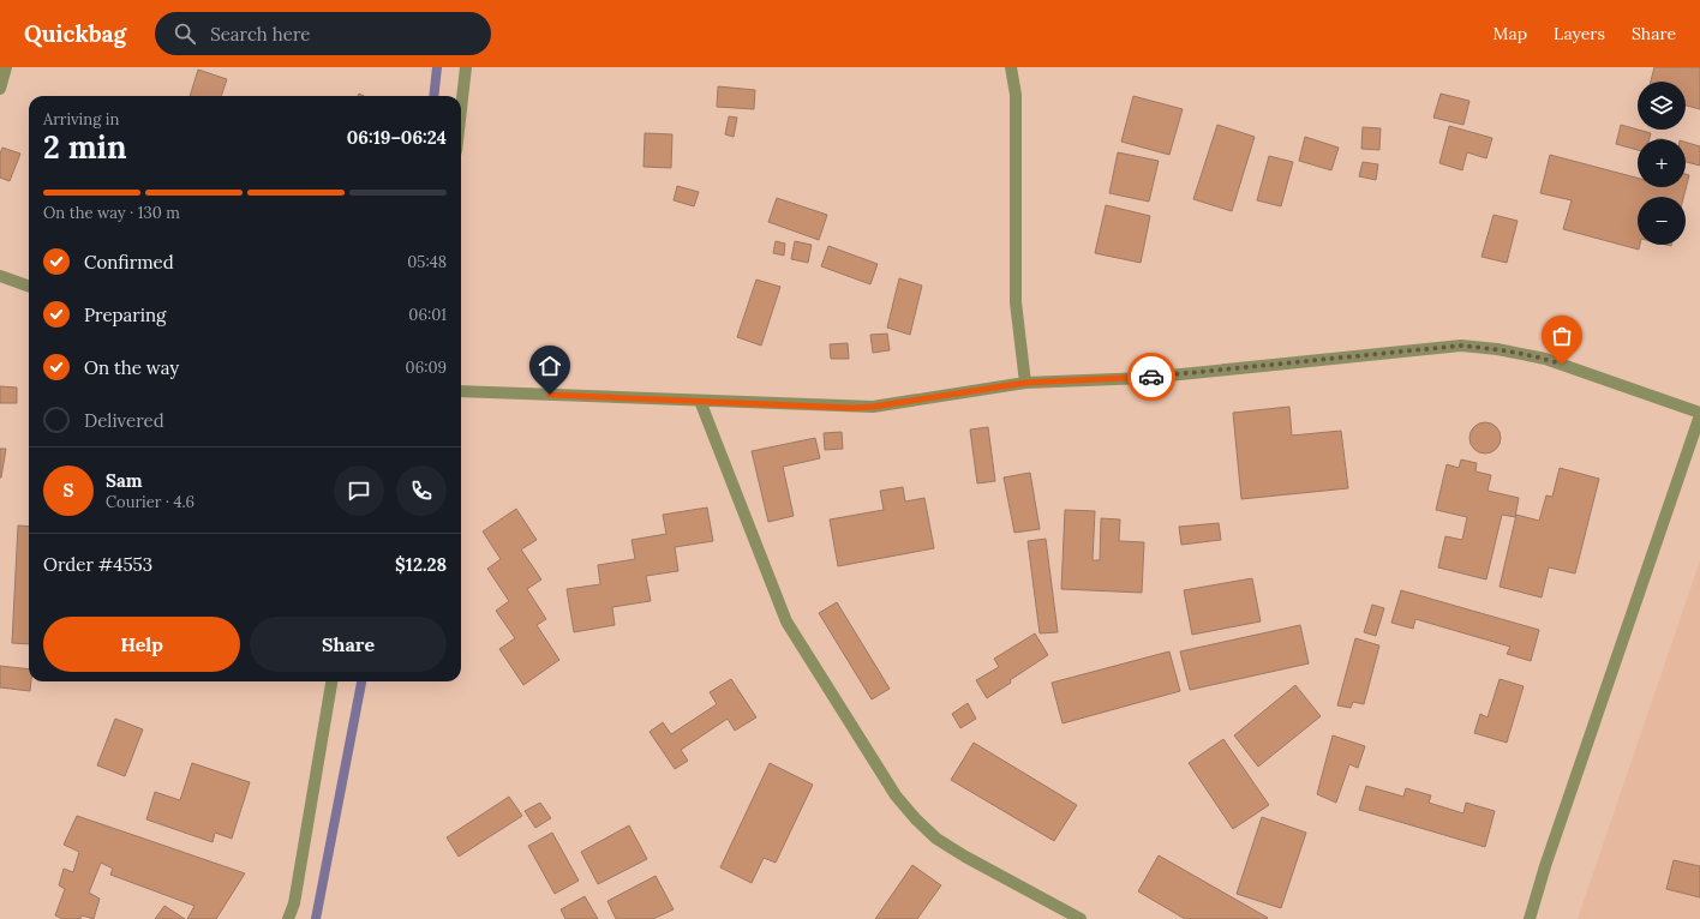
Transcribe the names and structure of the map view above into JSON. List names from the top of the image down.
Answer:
{
  "page": {
    "header": "Quickbag",
    "search": "Search here",
    "nav": ["Map", "Layers", "Share"],
    "map_buttons": ["+", "−"],
    "heading": ["2 min", "Arriving in", "06:19–06:24"],
    "panel": [
      "Sam",
      "Courier · 4.6",
      "Order #4553",
      "$12.28"
    ],
    "bar": "On the way · 130 m",
    "list": [
      ["Confirmed", "05:48"],
      ["Preparing", "06:01"],
      ["On the way", "06:09"],
      "Delivered"
    ],
    "round": "S",
    "buttons": ["Help", "Share"]
  }
}
